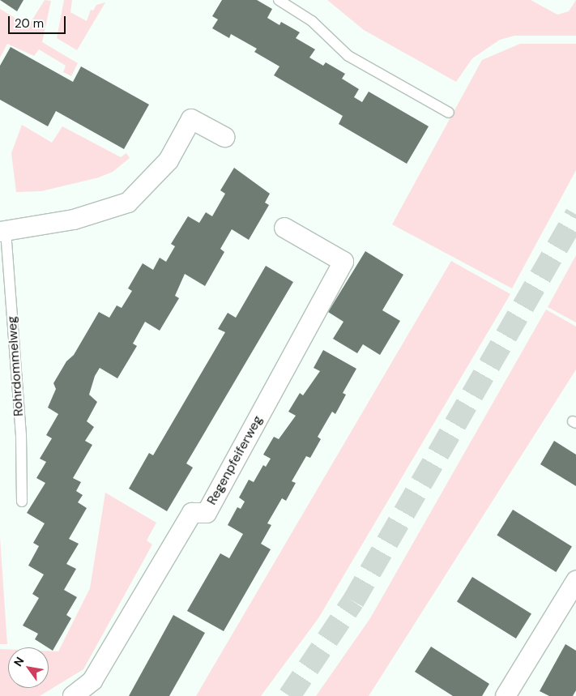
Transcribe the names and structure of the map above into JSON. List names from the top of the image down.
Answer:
{
  "streets": {
    "street": ["Rohrdommelweg", "Regenpfeiferweg"]
  },
  "scale_bar": "20 m",
  "north": "top left"
}
